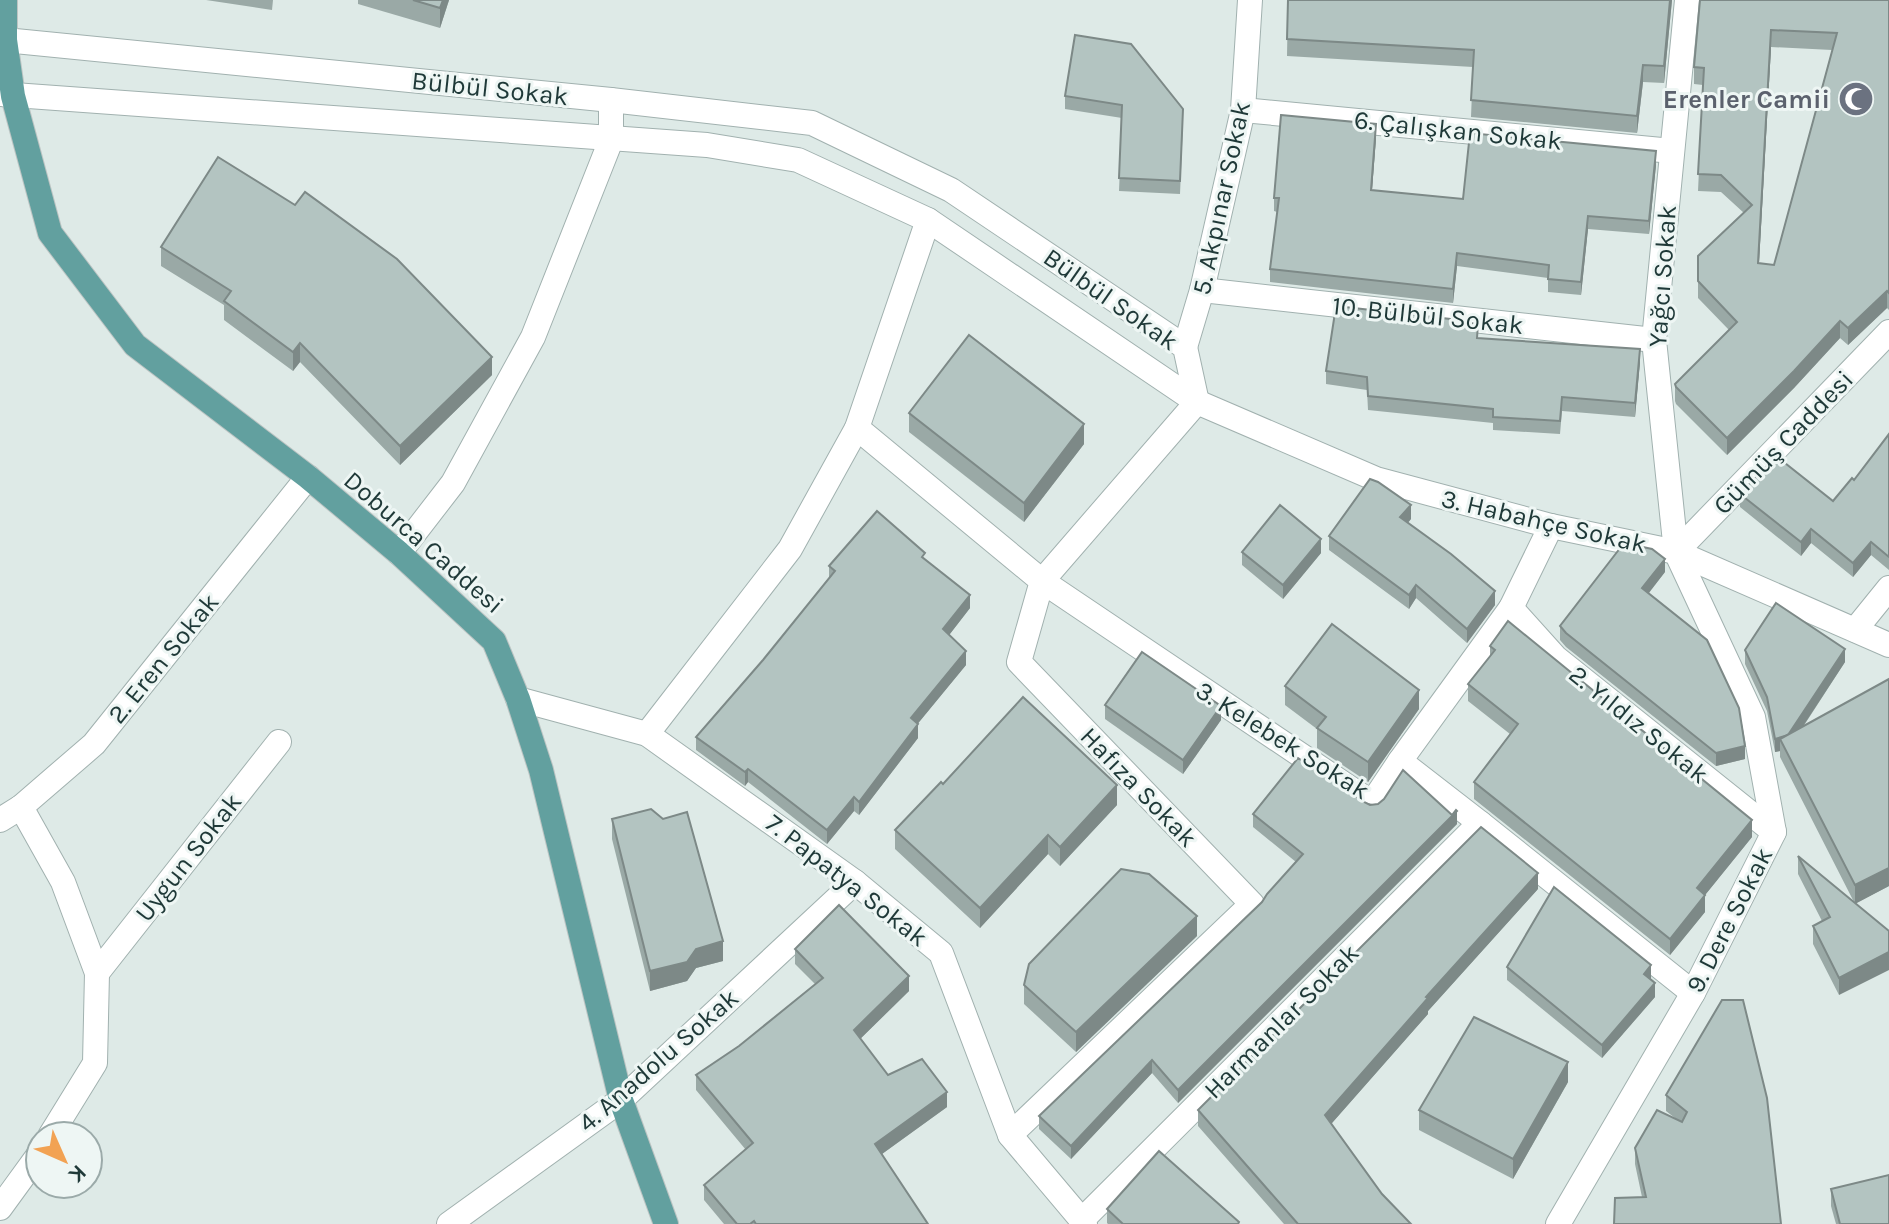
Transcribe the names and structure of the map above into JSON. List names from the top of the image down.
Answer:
{
  "streets": {
    "main road": ["Doburca Caddesi"],
    "street": [
      "Bülbül Sokak",
      "6. Çalışkan Sokak",
      "5. Akpınar Sokak",
      "Yağcı Sokak",
      "10. Bülbül Sokak",
      "Gümüş Caddesi",
      "3. Habahçe Sokak",
      "2. Eren Sokak",
      "2. Yıldız Sokak",
      "3. Kelebek Sokak",
      "Hafıza Sokak",
      "Uygun Sokak",
      "7. Papatya Sokak",
      "9. Dere Sokak",
      "Harmanlar Sokak",
      "4. Anadolu Sokak"
    ]
  },
  "crossings": [
    ["Bülbül Sokak", "5. Akpınar Sokak"],
    ["Bülbül Sokak", "3. Habahçe Sokak"],
    ["Bülbül Sokak", "Doburca Caddesi"],
    ["6. Çalışkan Sokak", "5. Akpınar Sokak"],
    ["6. Çalışkan Sokak", "Yağcı Sokak"],
    ["5. Akpınar Sokak", "10. Bülbül Sokak"],
    ["Yağcı Sokak", "10. Bülbül Sokak"],
    ["Yağcı Sokak", "Gümüş Caddesi"],
    ["Yağcı Sokak", "3. Habahçe Sokak"],
    ["Yağcı Sokak", "9. Dere Sokak"],
    ["Gümüş Caddesi", "3. Habahçe Sokak"],
    ["Gümüş Caddesi", "9. Dere Sokak"],
    ["3. Habahçe Sokak", "9. Dere Sokak"],
    ["Doburca Caddesi", "2. Eren Sokak"],
    ["Doburca Caddesi", "7. Papatya Sokak"],
    ["Doburca Caddesi", "4. Anadolu Sokak"],
    ["2. Yıldız Sokak", "9. Dere Sokak"],
    ["3. Kelebek Sokak", "Hafıza Sokak"],
    ["3. Kelebek Sokak", "9. Dere Sokak"],
    ["3. Kelebek Sokak", "Harmanlar Sokak"],
    ["Hafıza Sokak", "7. Papatya Sokak"],
    ["7. Papatya Sokak", "Harmanlar Sokak"],
    ["7. Papatya Sokak", "4. Anadolu Sokak"]
  ],
  "places": {
    "mosque": ["Erenler Camii"]
  },
  "north": "bottom right"
}
